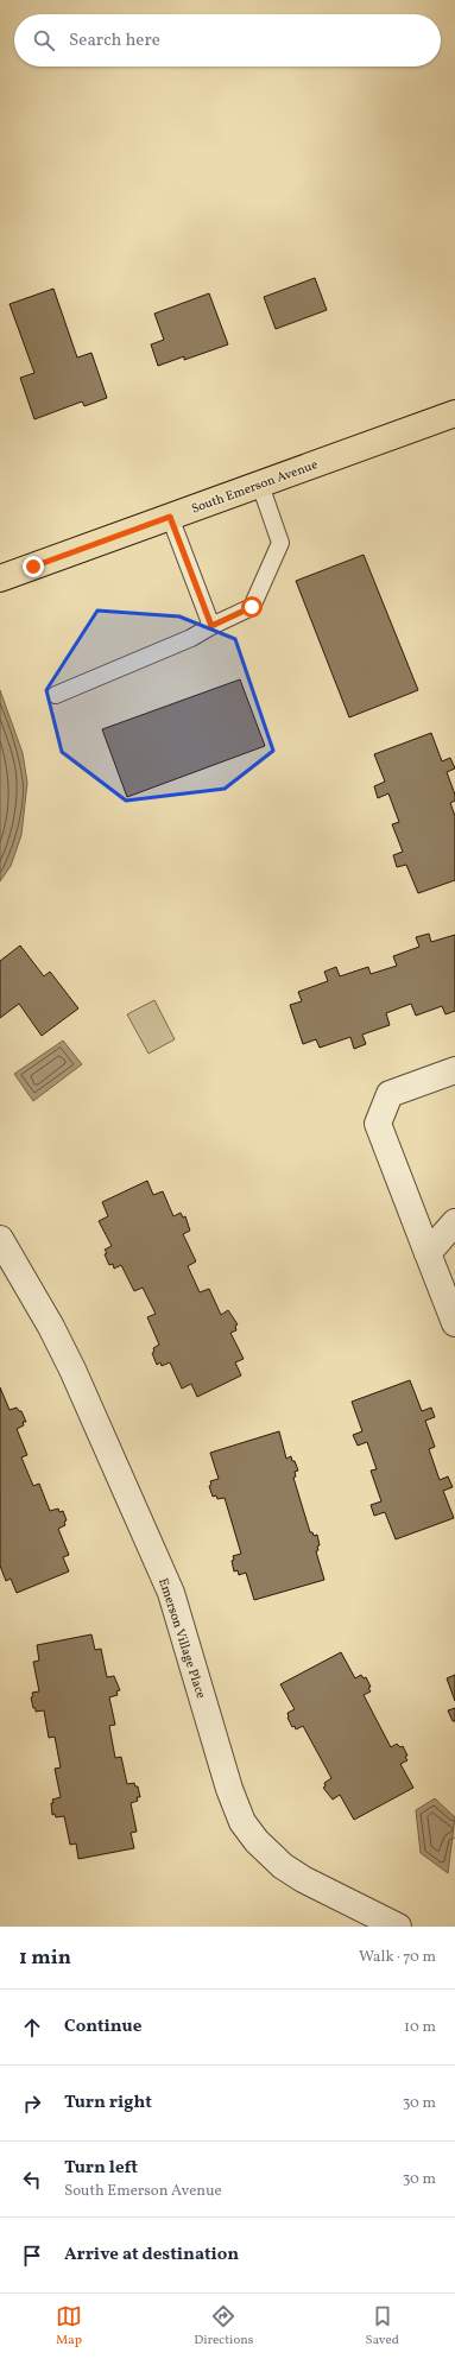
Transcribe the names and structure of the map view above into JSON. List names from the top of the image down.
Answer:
{
  "streets": {
    "main road": ["South Emerson Avenue"],
    "street": ["Emerson Village Place"]
  },
  "page": {
    "search": "Search here",
    "heading": ["1 min", "Walk · 70 m"],
    "list": [
      ["Continue", "10 m"],
      ["Turn right", "30 m"],
      ["Turn left", "South Emerson Avenue", "30 m"],
      "Arrive at destination"
    ],
    "nav": ["Map", "Directions", "Saved"]
  }
}
